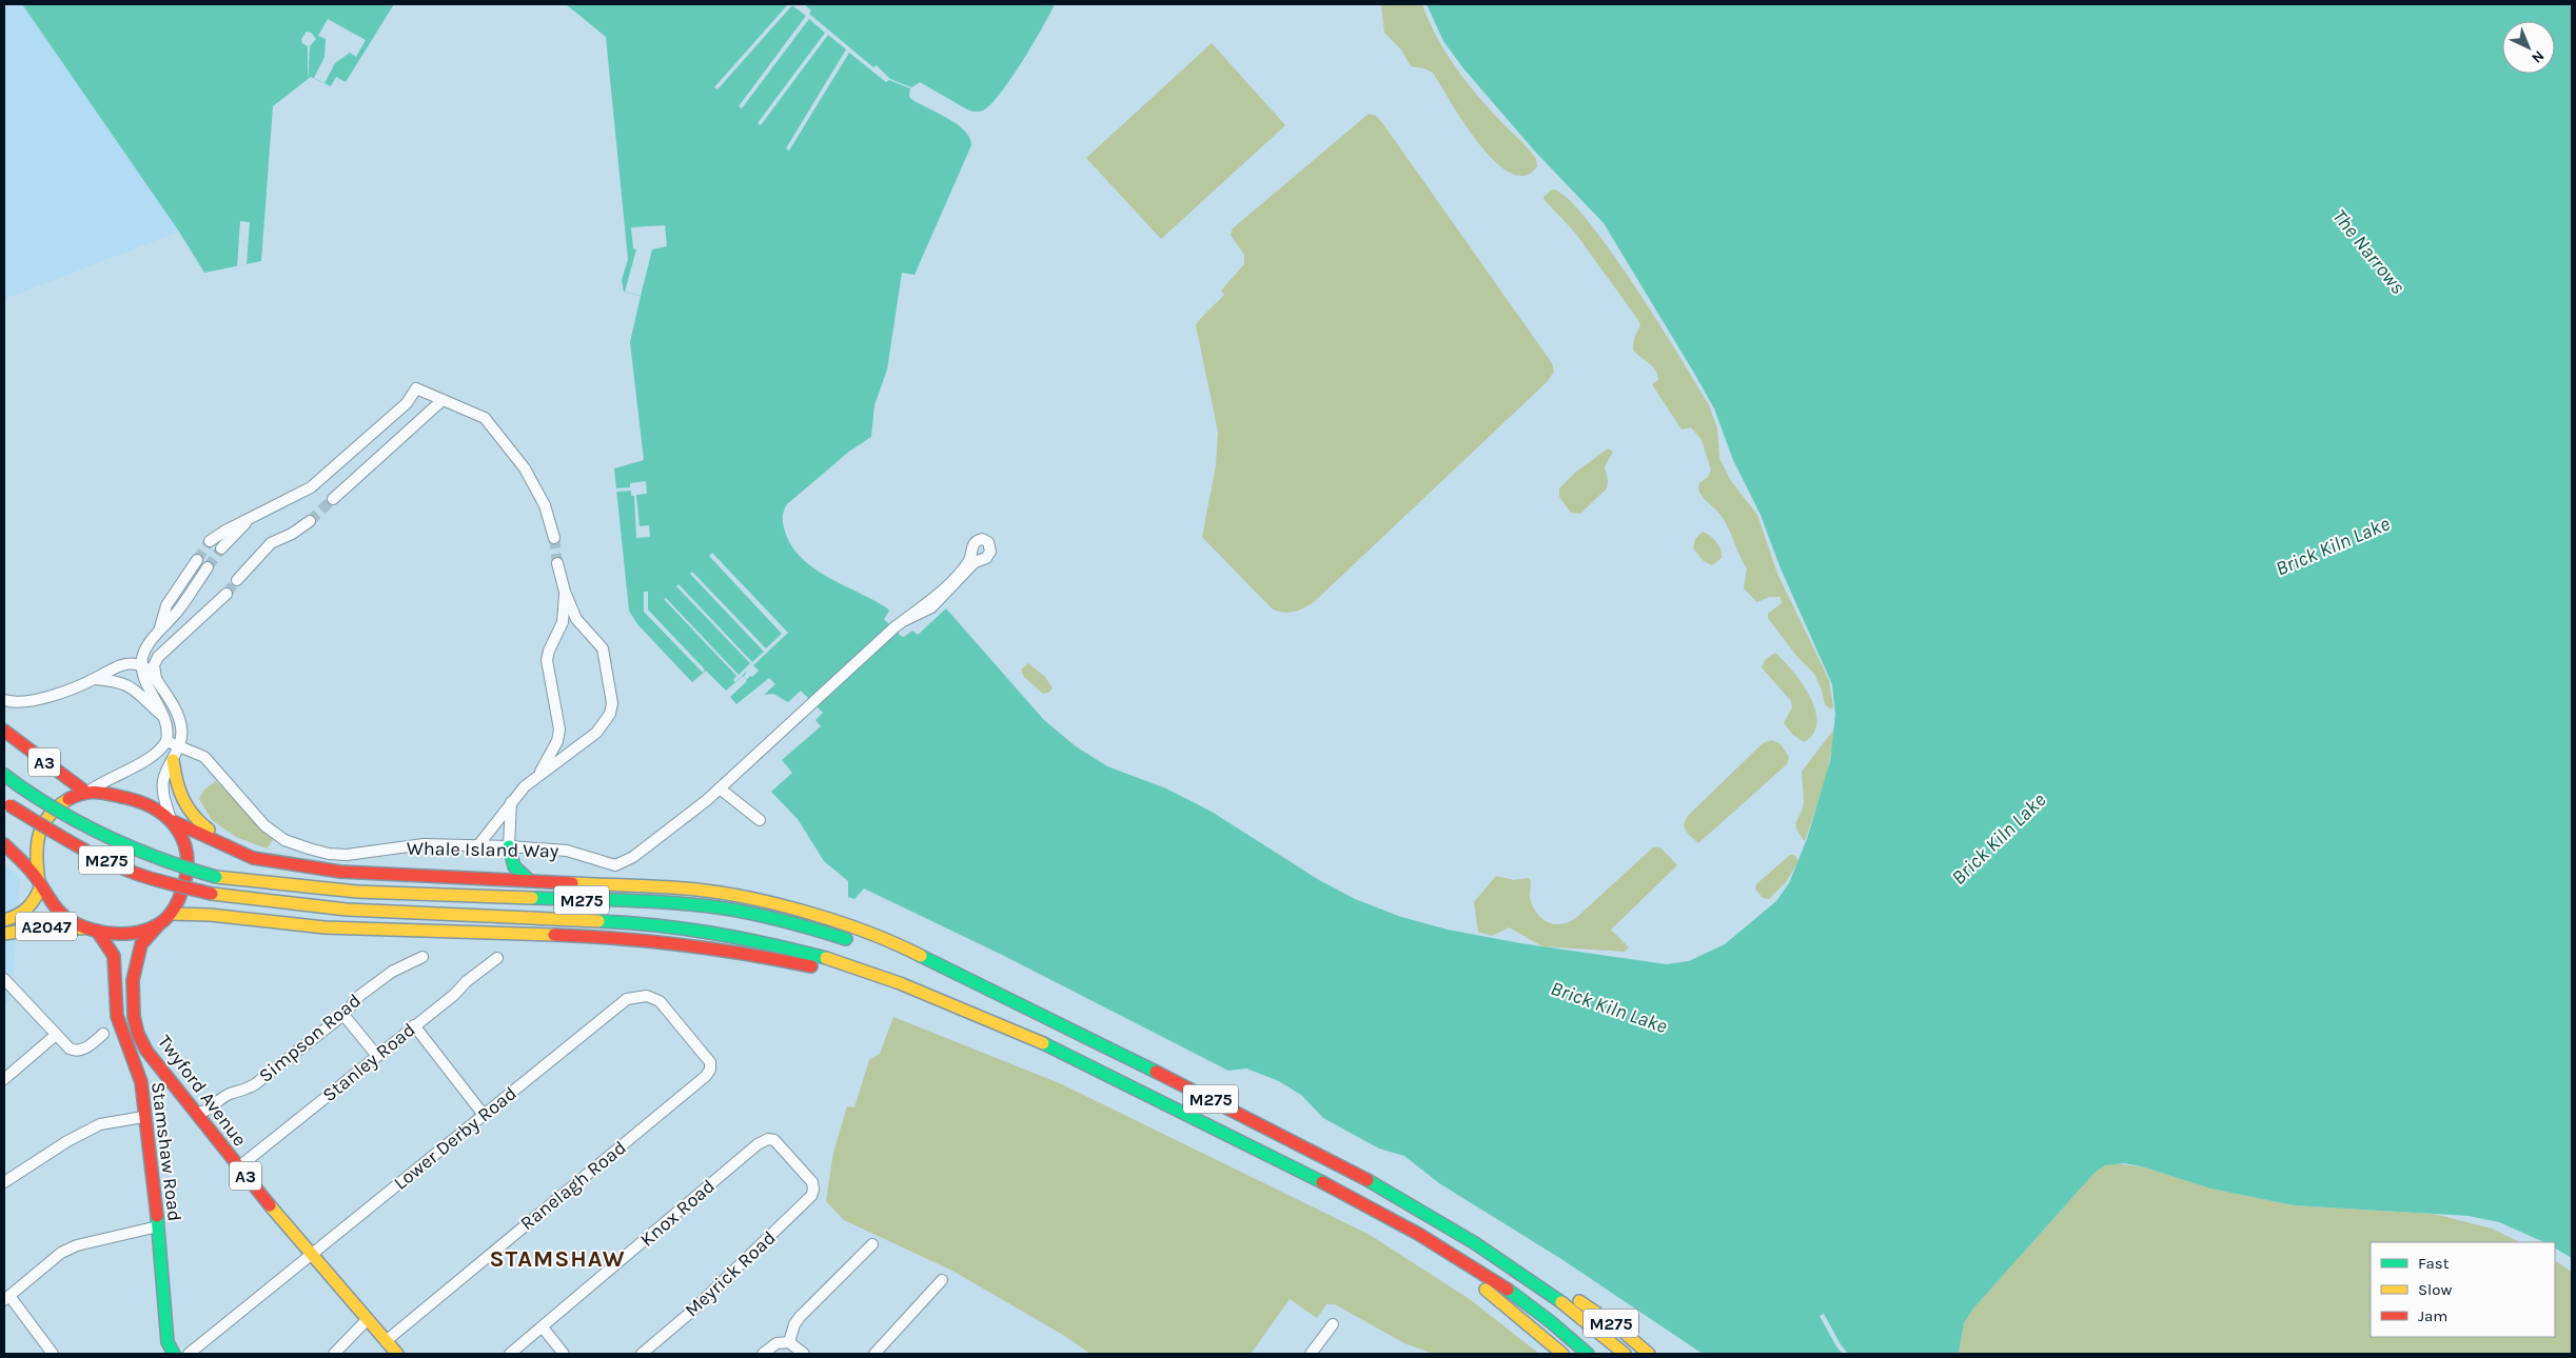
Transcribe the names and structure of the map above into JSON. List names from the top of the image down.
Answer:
{
  "streets": {
    "main road": [
      "A3",
      "M275",
      "A2047",
      "Twyford Avenue",
      "Stamshaw Road"
    ],
    "street": [
      "Whale Island Way",
      "Simpson Road",
      "Stanley Road",
      "Lower Derby Road",
      "Ranelagh Road",
      "Knox Road",
      "Meyrick Road"
    ]
  },
  "crossings": [
    ["A3", "M275"],
    ["A3", "A2047"],
    ["A3", "Twyford Avenue"],
    ["A3", "Stamshaw Road"],
    ["Whale Island Way", "M275"],
    ["M275", "A2047"],
    ["M275", "Twyford Avenue"],
    ["M275", "Stamshaw Road"],
    ["A2047", "Twyford Avenue"],
    ["A2047", "Stamshaw Road"],
    ["Simpson Road", "Twyford Avenue"],
    ["Stanley Road", "Twyford Avenue"],
    ["Twyford Avenue", "Lower Derby Road"],
    ["Twyford Avenue", "Stamshaw Road"],
    ["Twyford Avenue", "Ranelagh Road"],
    ["Lower Derby Road", "Ranelagh Road"],
    ["Knox Road", "Meyrick Road"]
  ],
  "districts": ["STAMSHAW"],
  "water": ["The Narrows", "Brick Kiln Lake"],
  "legend": ["Fast", "Slow", "Jam"],
  "north": "bottom right"
}
